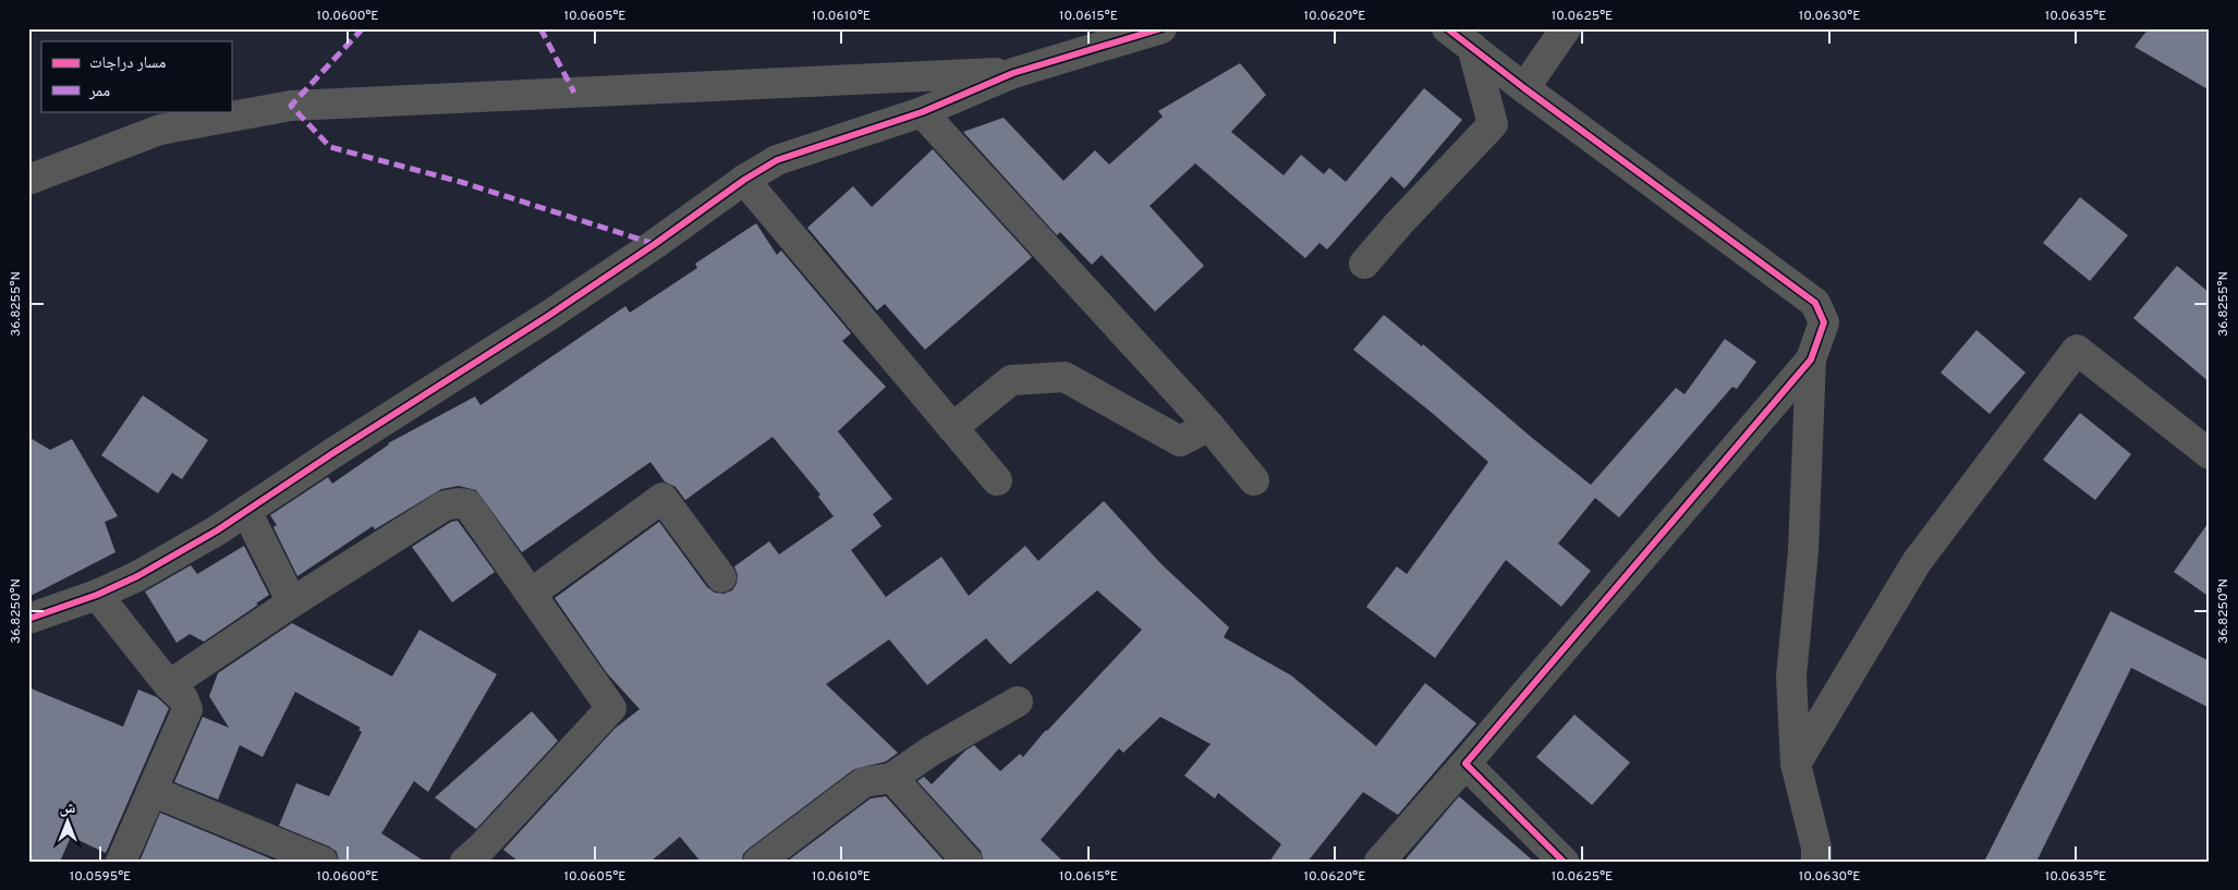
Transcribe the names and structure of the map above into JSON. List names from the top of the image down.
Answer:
{
  "legend": ["مسار دراجات", "ممر"],
  "north": "top",
  "coordinates": [
    "10.0600°E",
    "10.0605°E",
    "10.0610°E",
    "10.0615°E",
    "10.0620°E",
    "10.0625°E",
    "10.0630°E",
    "10.0635°E",
    "36.8255°N",
    "36.8250°N",
    "10.0595°E"
  ]
}
